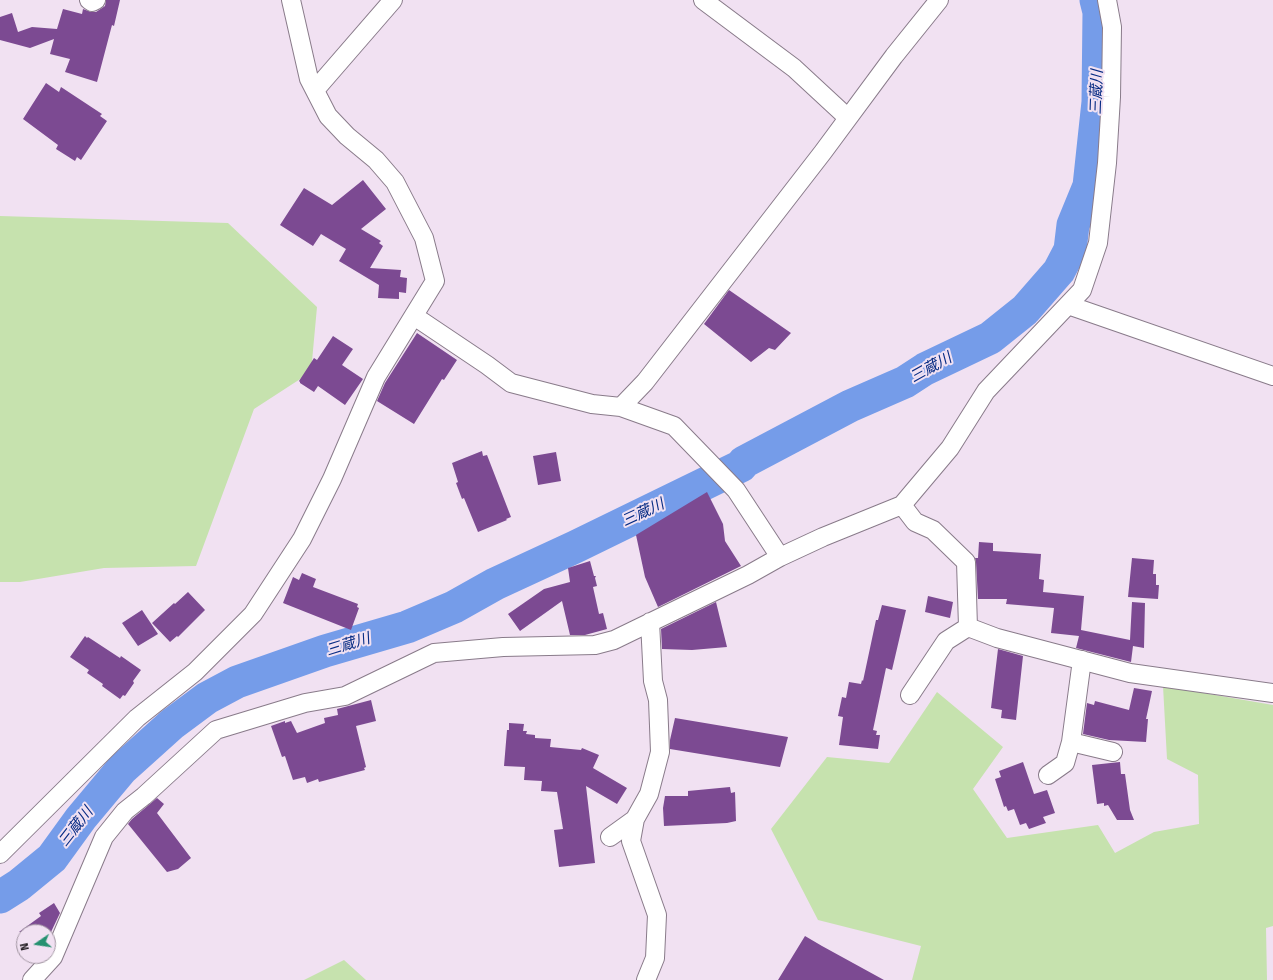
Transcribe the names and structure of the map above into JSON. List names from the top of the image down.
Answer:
{
  "water": ["三蔵川"],
  "north": "left"
}
